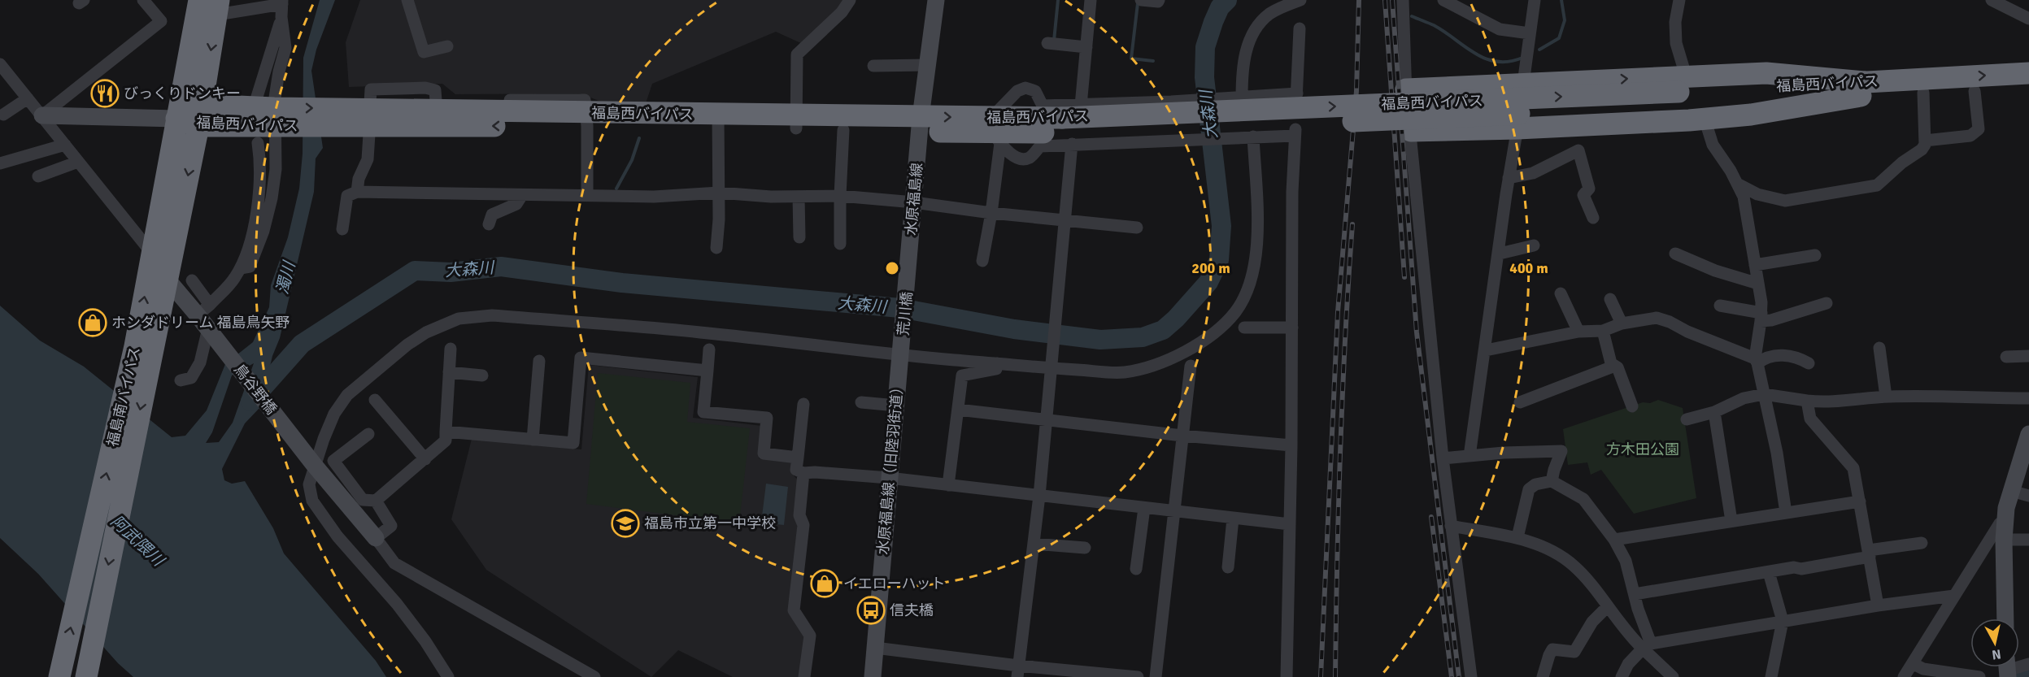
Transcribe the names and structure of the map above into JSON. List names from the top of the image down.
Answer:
{
  "streets": {
    "highway": ["福島西バイパス", "福島南バイパス"],
    "street": [
      "水原福島線",
      "荒川橋",
      "鳥谷野橋",
      "水原福島線（旧陸羽街道）"
    ]
  },
  "crossings": [
    ["福島西バイパス", "水原福島線"],
    ["福島西バイパス", "福島南バイパス"],
    ["水原福島線", "荒川橋"],
    ["荒川橋", "水原福島線（旧陸羽街道）"],
    ["鳥谷野橋", "福島南バイパス"]
  ],
  "water": ["大森川", "濁川", "阿武隈川"],
  "parks": ["方木田公園"],
  "places": {
    "restaurant": ["びっくりドンキー"],
    "shop": ["ホンダドリーム 福島鳥矢野", "イエローハット"],
    "school or university": ["福島市立第一中学校"],
    "bus stop": ["信夫橋"]
  },
  "north": "bottom",
  "rings": ["200 m", "400 m"]
}
